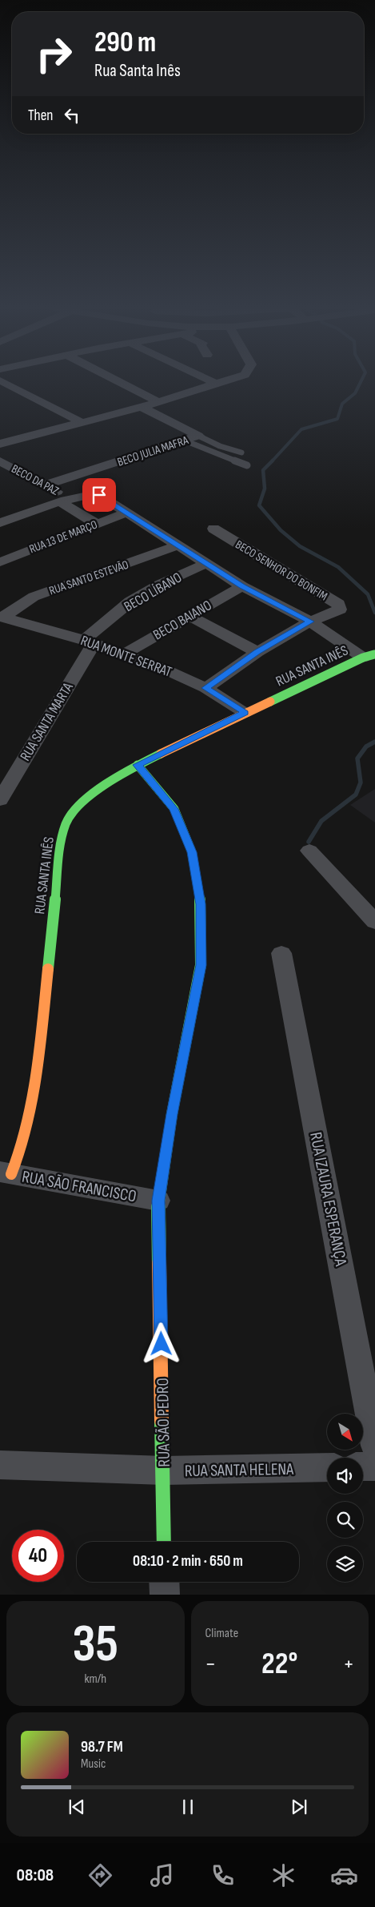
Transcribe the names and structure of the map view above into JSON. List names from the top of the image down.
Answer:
{
  "streets": {
    "street": [
      "BECO JULIA MAFRA",
      "BECO DA PAZ",
      "RUA 13 DE MARÇO",
      "BECO SENHOR DO BONFIM",
      "RUA SANTO ESTEVÃO",
      "BECO LÍBANO",
      "BECO BAIANO",
      "RUA MONTE SERRAT",
      "RUA SANTA INÊS",
      "RUA SANTA MARTA",
      "RUA SÃO FRANCISCO",
      "RUA IZAURA ESPERANÇA",
      "RUA SÃO PEDRO",
      "RUA SANTA HELENA"
    ]
  },
  "crossings": [
    ["BECO JULIA MAFRA", "BECO DA PAZ"],
    ["BECO DA PAZ", "RUA 13 DE MARÇO"],
    ["RUA SANTO ESTEVÃO", "RUA MONTE SERRAT"],
    ["BECO LÍBANO", "RUA MONTE SERRAT"],
    ["BECO LÍBANO", "RUA SANTA MARTA"],
    ["BECO BAIANO", "RUA MONTE SERRAT"],
    ["RUA MONTE SERRAT", "RUA SANTA INÊS"],
    ["RUA MONTE SERRAT", "RUA SANTA MARTA"],
    ["RUA SANTA INÊS", "RUA SÃO FRANCISCO"],
    ["RUA SANTA INÊS", "RUA SÃO PEDRO"],
    ["RUA SÃO FRANCISCO", "RUA SÃO PEDRO"],
    ["RUA SÃO PEDRO", "RUA SANTA HELENA"]
  ],
  "north": "bottom right",
  "page": {
    "turn": ["290 m", "Rua Santa Inês"],
    "then": "Then",
    "limit": "40",
    "trip": "08:10 · 2 min · 650 m",
    "tile": [
      ["35", "km/h"],
      "Climate"
    ],
    "heat": ["−", "22°", "+"],
    "song": ["98.7 FM", "Music"],
    "tabs": "08:08"
  }
}
